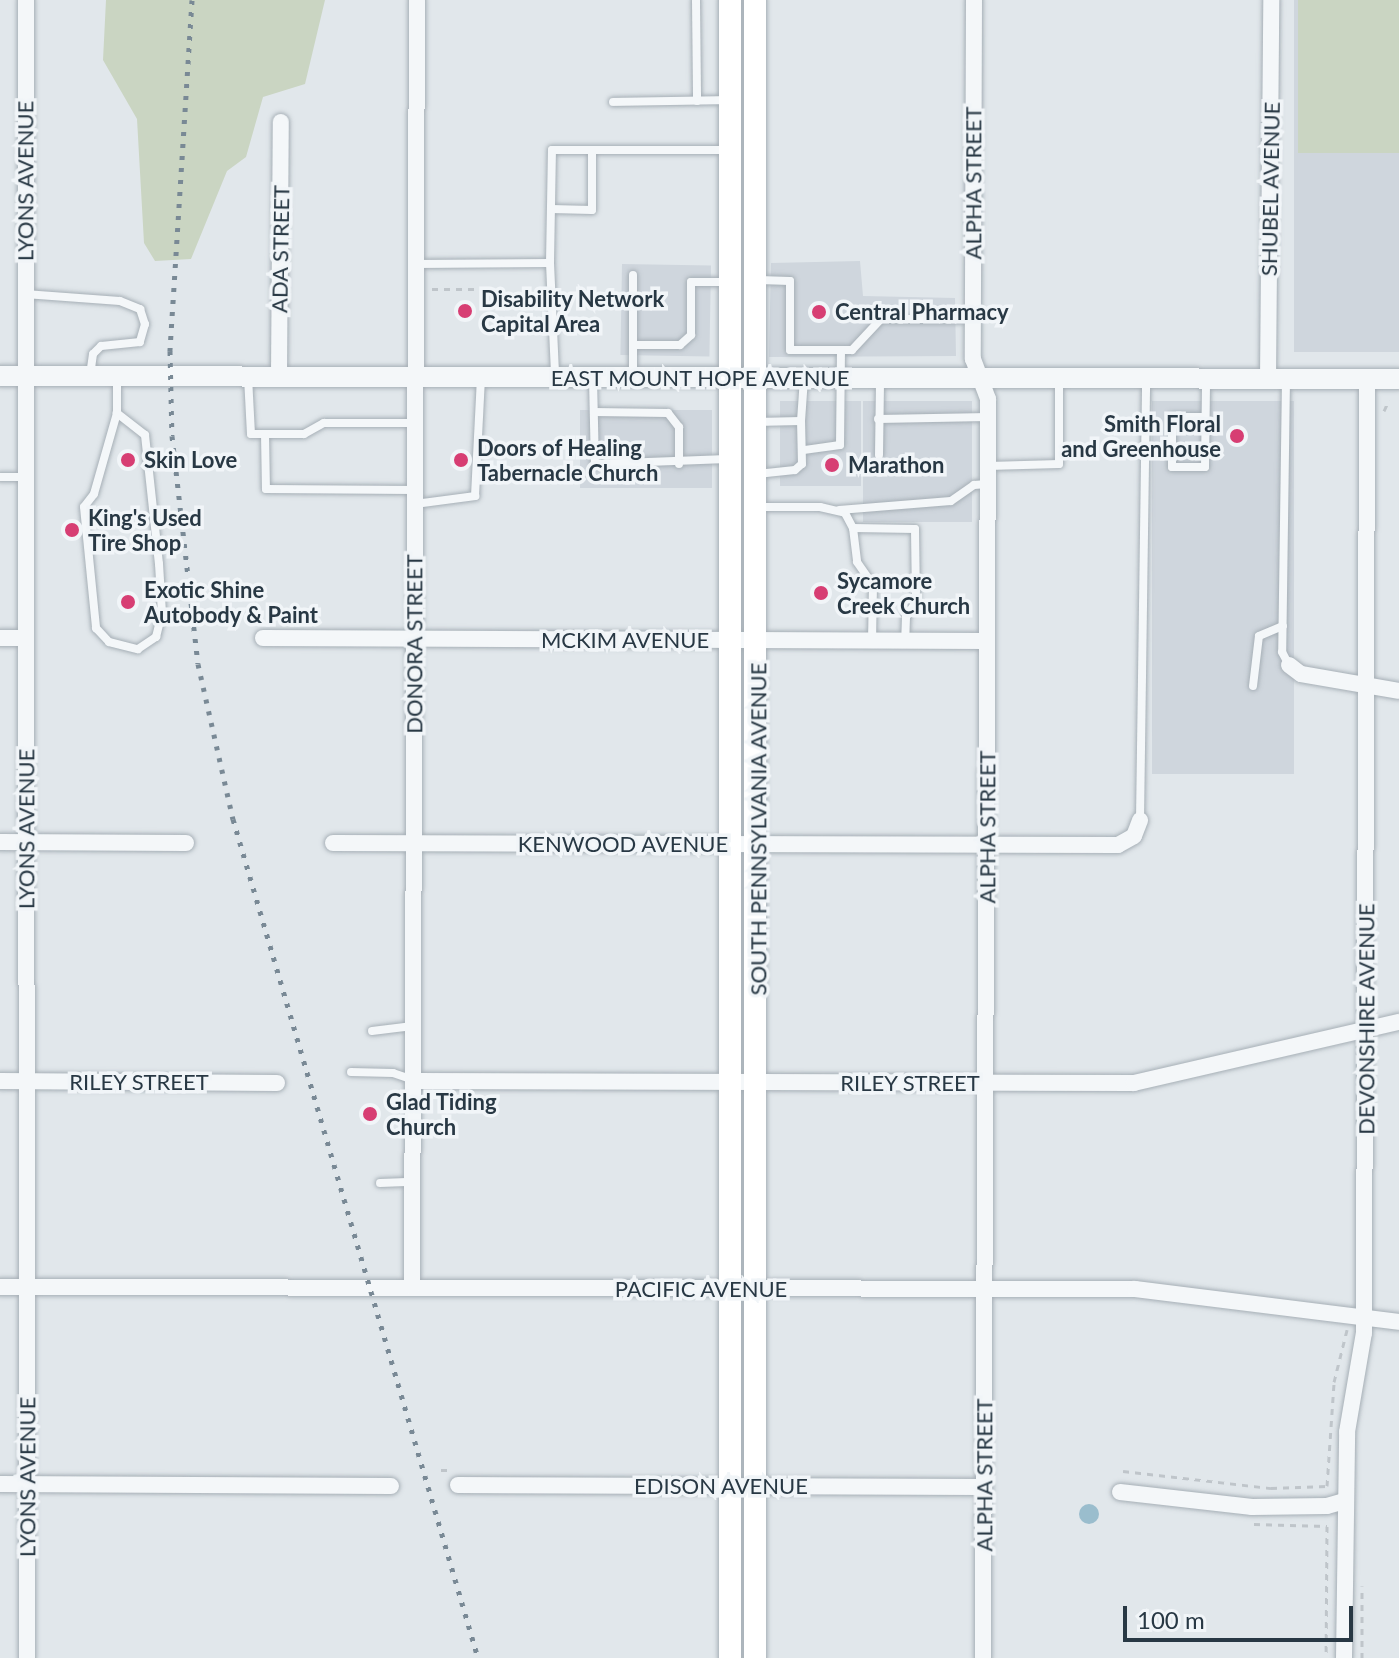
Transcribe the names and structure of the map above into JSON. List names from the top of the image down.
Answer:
{
  "streets": {
    "main road": ["SOUTH PENNSYLVANIA AVENUE"],
    "street": [
      "LYONS AVENUE",
      "ALPHA STREET",
      "SHUBEL AVENUE",
      "ADA STREET",
      "EAST MOUNT HOPE AVENUE",
      "MCKIM AVENUE",
      "DONORA STREET",
      "KENWOOD AVENUE",
      "DEVONSHIRE AVENUE",
      "RILEY STREET",
      "PACIFIC AVENUE",
      "EDISON AVENUE"
    ]
  },
  "crossings": [
    ["LYONS AVENUE", "EAST MOUNT HOPE AVENUE"],
    ["LYONS AVENUE", "RILEY STREET"],
    ["LYONS AVENUE", "PACIFIC AVENUE"],
    ["ALPHA STREET", "EAST MOUNT HOPE AVENUE"],
    ["ALPHA STREET", "MCKIM AVENUE"],
    ["ALPHA STREET", "KENWOOD AVENUE"],
    ["ALPHA STREET", "RILEY STREET"],
    ["ALPHA STREET", "PACIFIC AVENUE"],
    ["ALPHA STREET", "EDISON AVENUE"],
    ["SHUBEL AVENUE", "EAST MOUNT HOPE AVENUE"],
    ["ADA STREET", "EAST MOUNT HOPE AVENUE"],
    ["EAST MOUNT HOPE AVENUE", "DONORA STREET"],
    ["EAST MOUNT HOPE AVENUE", "SOUTH PENNSYLVANIA AVENUE"],
    ["EAST MOUNT HOPE AVENUE", "DEVONSHIRE AVENUE"],
    ["MCKIM AVENUE", "DONORA STREET"],
    ["MCKIM AVENUE", "SOUTH PENNSYLVANIA AVENUE"],
    ["DONORA STREET", "KENWOOD AVENUE"],
    ["DONORA STREET", "RILEY STREET"],
    ["DONORA STREET", "PACIFIC AVENUE"],
    ["SOUTH PENNSYLVANIA AVENUE", "KENWOOD AVENUE"],
    ["SOUTH PENNSYLVANIA AVENUE", "RILEY STREET"],
    ["SOUTH PENNSYLVANIA AVENUE", "PACIFIC AVENUE"],
    ["SOUTH PENNSYLVANIA AVENUE", "EDISON AVENUE"],
    ["DEVONSHIRE AVENUE", "RILEY STREET"],
    ["DEVONSHIRE AVENUE", "PACIFIC AVENUE"]
  ],
  "places": [
    "Disability Network Capital Area",
    "Central Pharmacy",
    "Smith Floral and Greenhouse",
    "Skin Love",
    "Doors of Healing Tabernacle Church",
    "Marathon",
    "King's Used Tire Shop",
    "Sycamore Creek Church",
    "Exotic Shine Autobody & Paint",
    "Glad Tiding Church"
  ],
  "scale_bar": "100 m"
}
